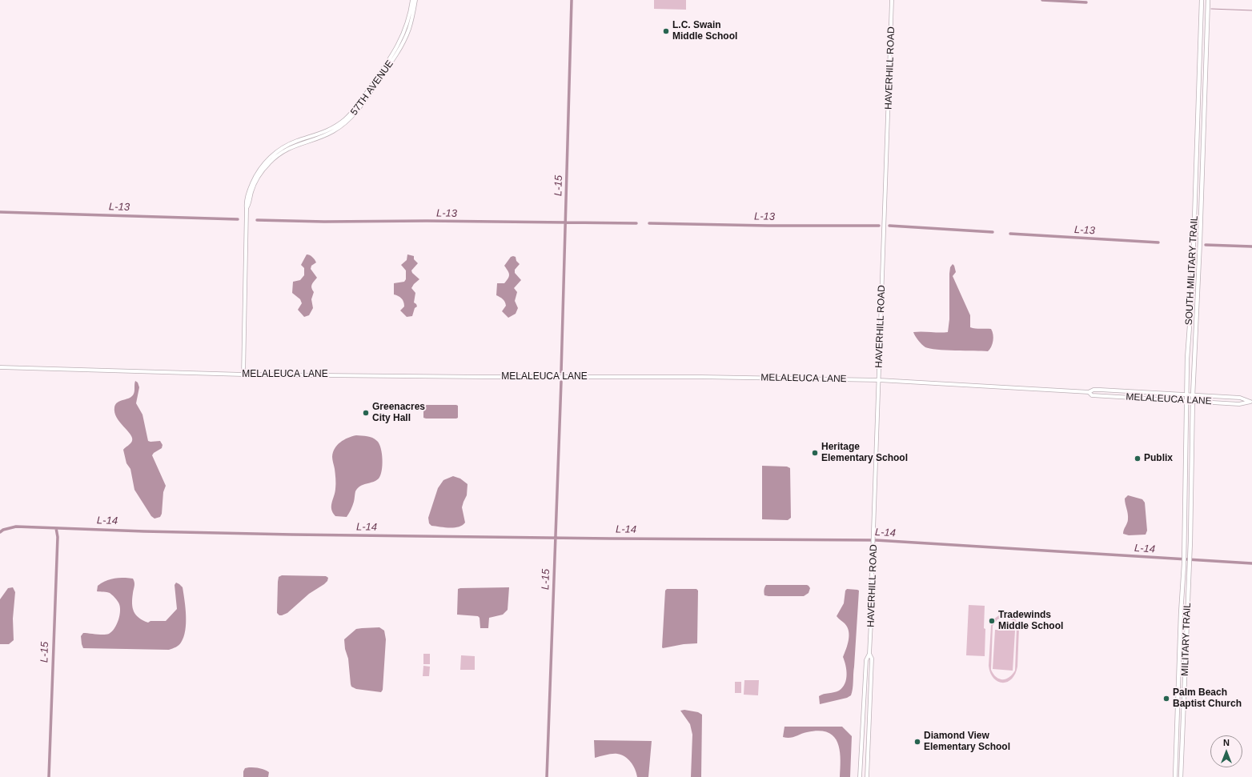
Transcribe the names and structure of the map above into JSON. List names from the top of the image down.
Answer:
{
  "streets": {
    "main road": ["SOUTH MILITARY TRAIL", "MILITARY TRAIL"],
    "street": ["HAVERHILL ROAD", "57TH AVENUE", "MELALEUCA LANE"]
  },
  "crossings": [
    ["HAVERHILL ROAD", "MELALEUCA LANE"],
    ["SOUTH MILITARY TRAIL", "MELALEUCA LANE"],
    ["SOUTH MILITARY TRAIL", "MILITARY TRAIL"]
  ],
  "water": ["L-15", "L-13", "L-14"],
  "places": [
    "L.C. Swain Middle School",
    "Greenacres City Hall",
    "Heritage Elementary School",
    "Publix",
    "Tradewinds Middle School",
    "Palm Beach Baptist Church",
    "Diamond View Elementary School"
  ],
  "north": "top"
}
